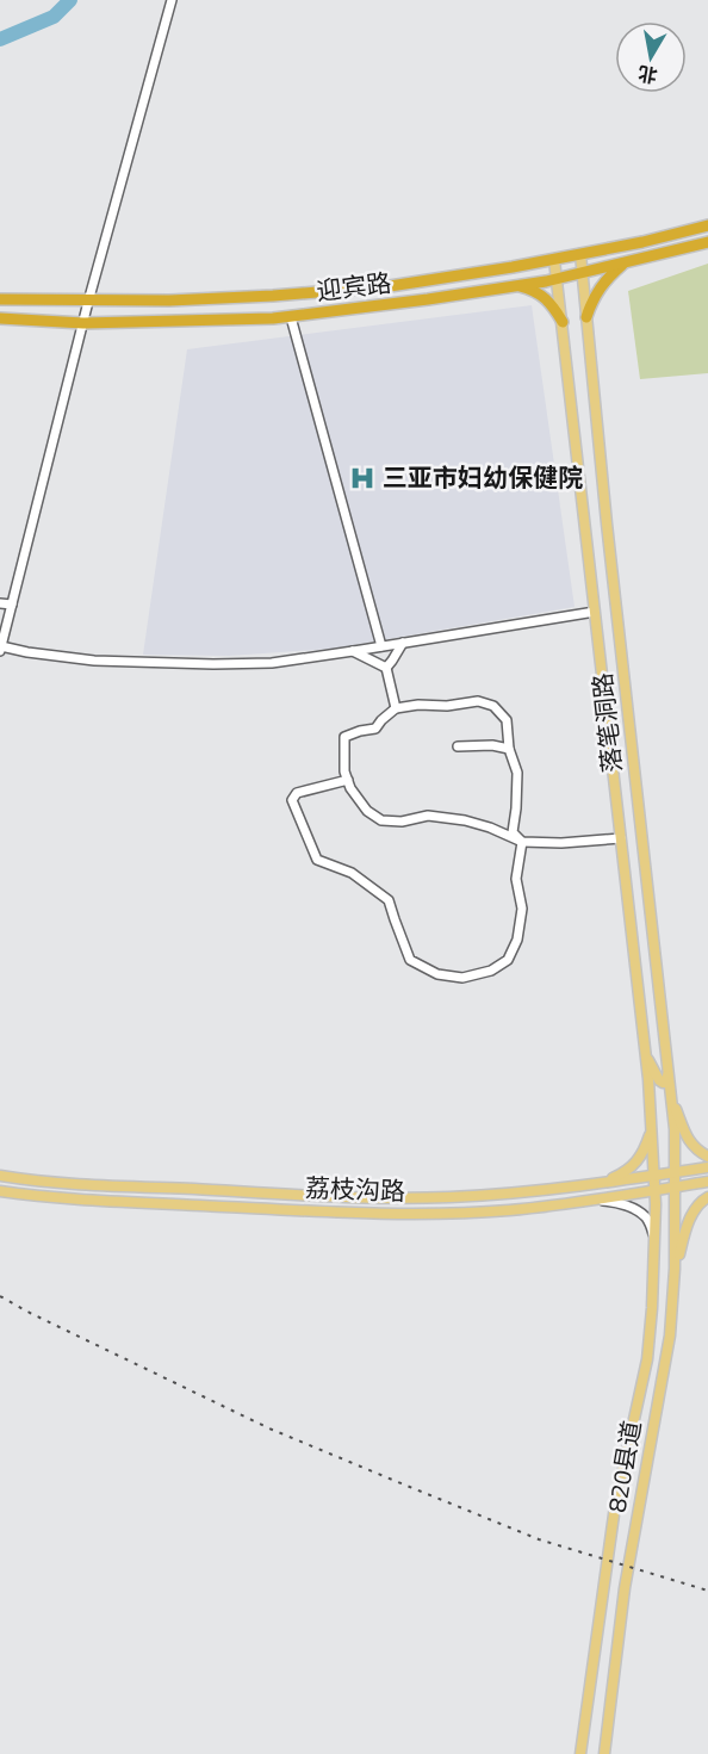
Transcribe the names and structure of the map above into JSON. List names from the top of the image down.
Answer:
{
  "streets": {
    "highway": ["迎宾路"],
    "main road": ["落笔洞路", "荔枝沟路", "820县道"]
  },
  "crossings": [
    ["迎宾路", "落笔洞路"],
    ["落笔洞路", "荔枝沟路"],
    ["落笔洞路", "820县道"],
    ["荔枝沟路", "820县道"]
  ],
  "places": {
    "hospital": ["三亚市妇幼保健院"]
  },
  "north": "bottom"
}
